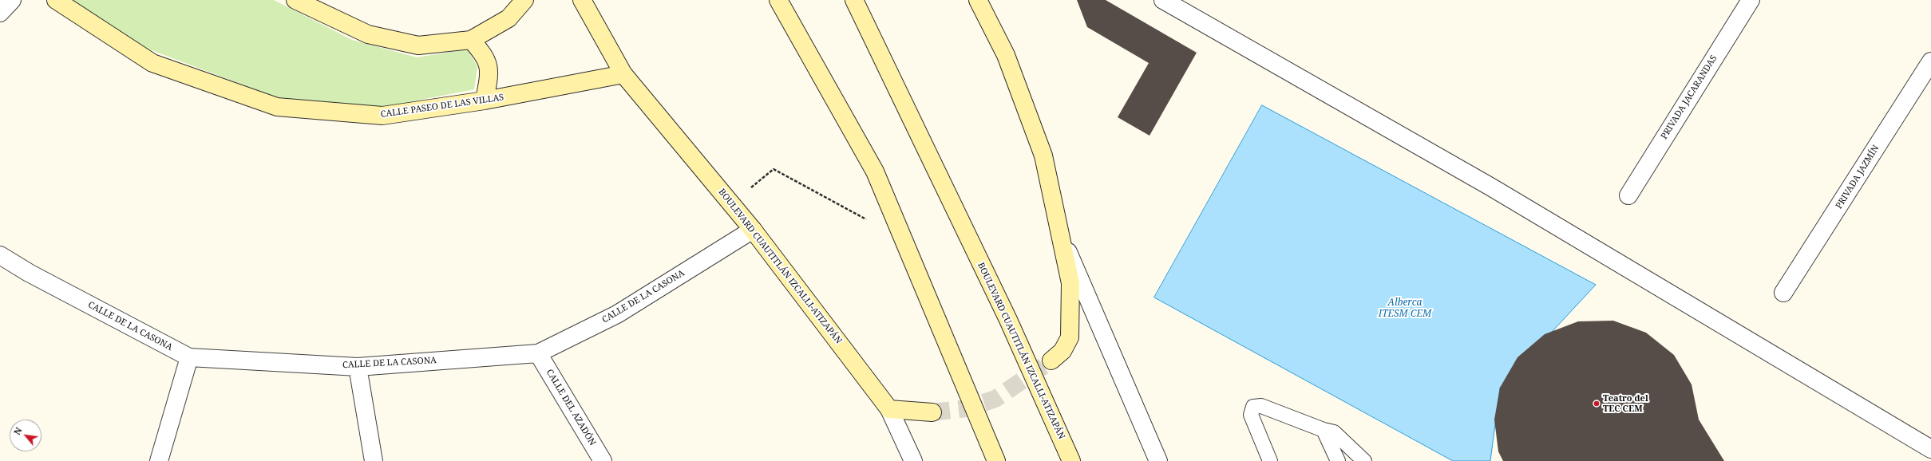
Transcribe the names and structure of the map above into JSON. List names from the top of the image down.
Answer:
{
  "streets": {
    "street": [
      "PRIVADA JACARANDAS",
      "CALLE PASEO DE LAS VILLAS",
      "PRIVADA JAZMÍN",
      "BOULEVARD CUAUTITLÁN IZCALLI-ATIZAPÁN",
      "CALLE DE LA CASONA",
      "CALLE DEL AZADÓN"
    ]
  },
  "crossings": [
    ["CALLE PASEO DE LAS VILLAS", "BOULEVARD CUAUTITLÁN IZCALLI-ATIZAPÁN"],
    ["BOULEVARD CUAUTITLÁN IZCALLI-ATIZAPÁN", "CALLE DE LA CASONA"],
    ["CALLE DE LA CASONA", "CALLE DEL AZADÓN"]
  ],
  "water": ["Alberca ITESM CEM"],
  "places": ["Teatro del TEC CEM"],
  "north": "top left"
}
